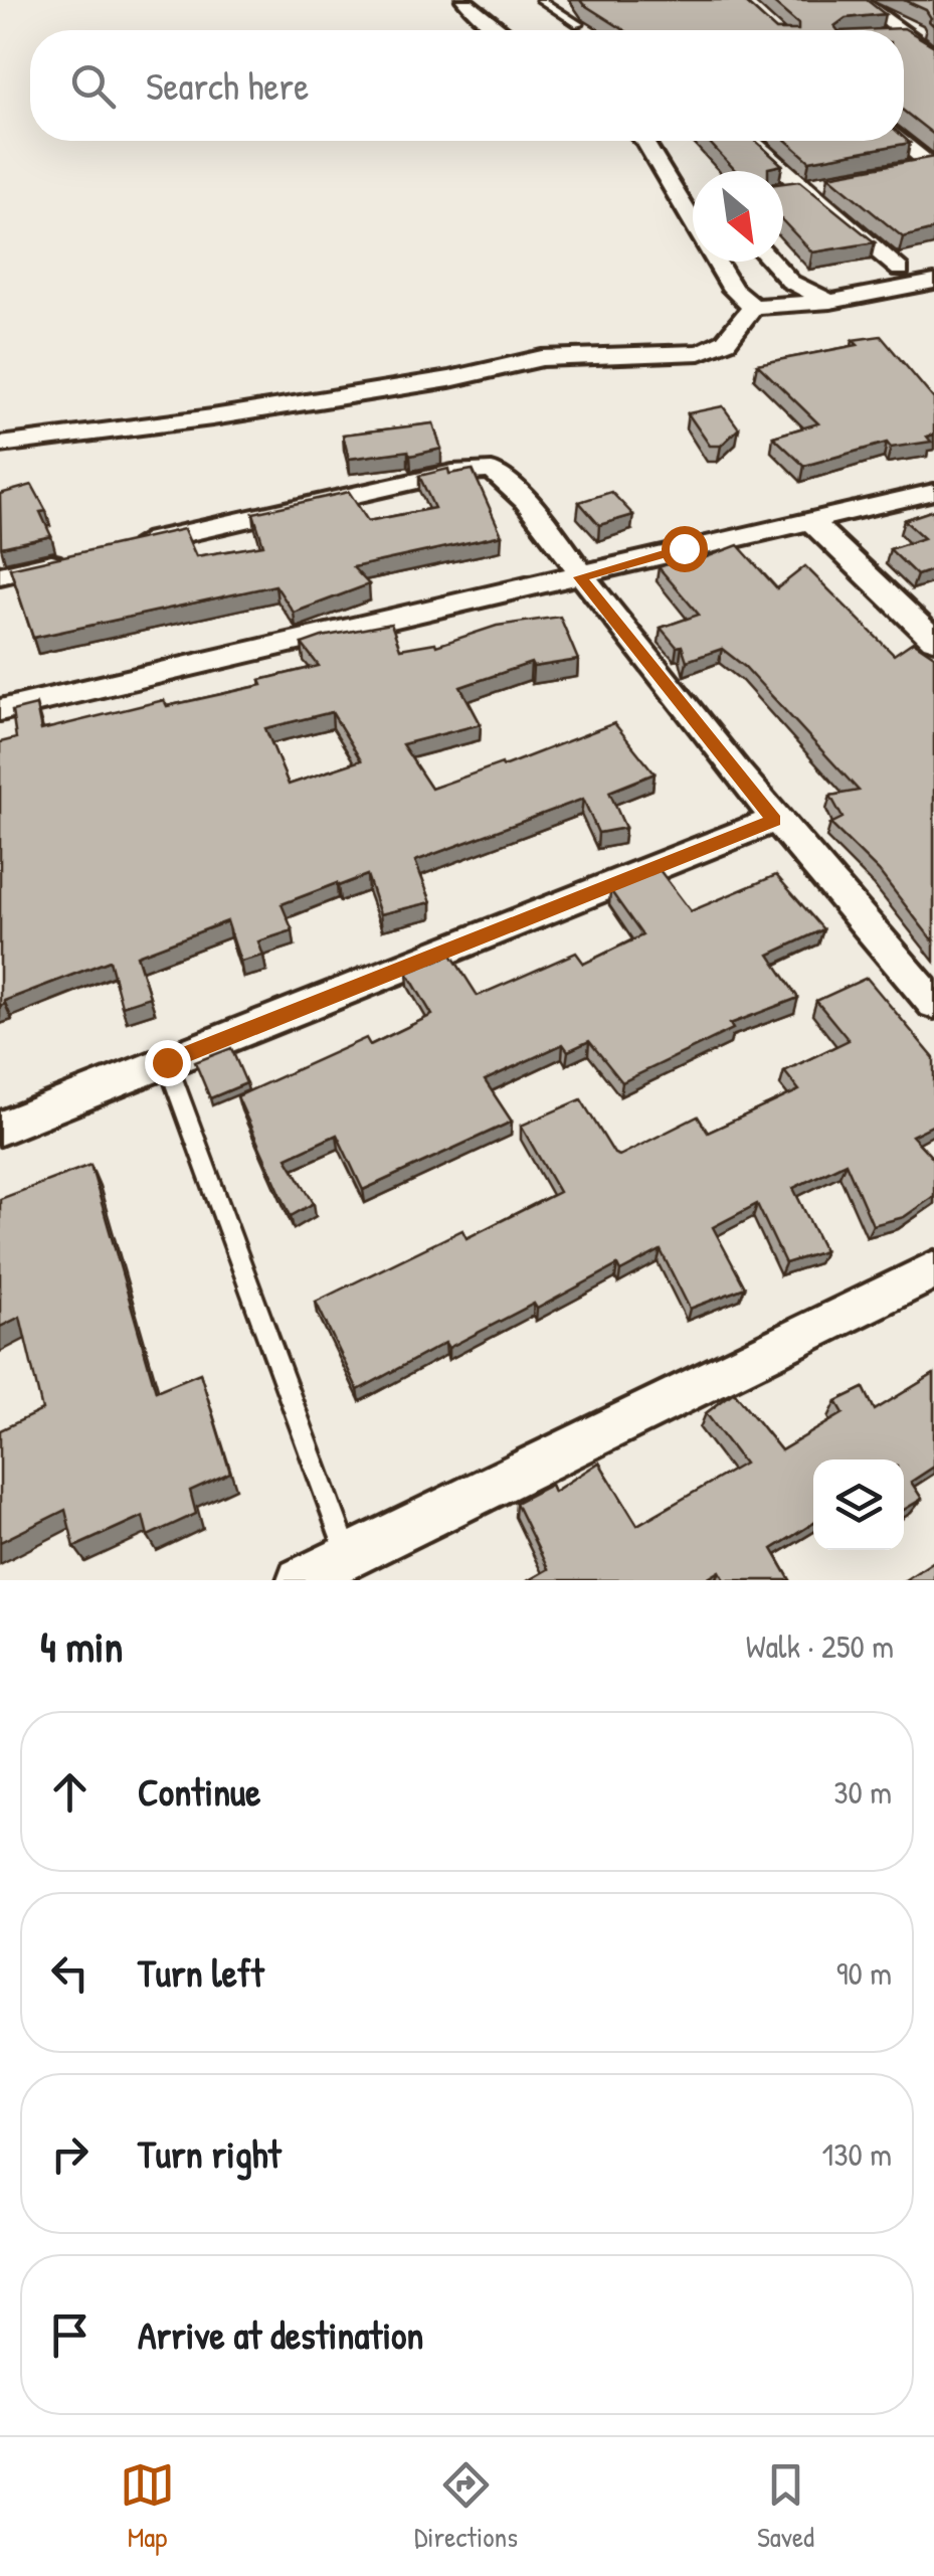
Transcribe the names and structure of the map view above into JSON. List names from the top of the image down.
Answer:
{
  "north": "bottom right",
  "page": {
    "search": "Search here",
    "heading": ["4 min", "Walk · 250 m"],
    "list": [
      ["Continue", "30 m"],
      ["Turn left", "90 m"],
      ["Turn right", "130 m"],
      "Arrive at destination"
    ],
    "nav": ["Map", "Directions", "Saved"]
  }
}
